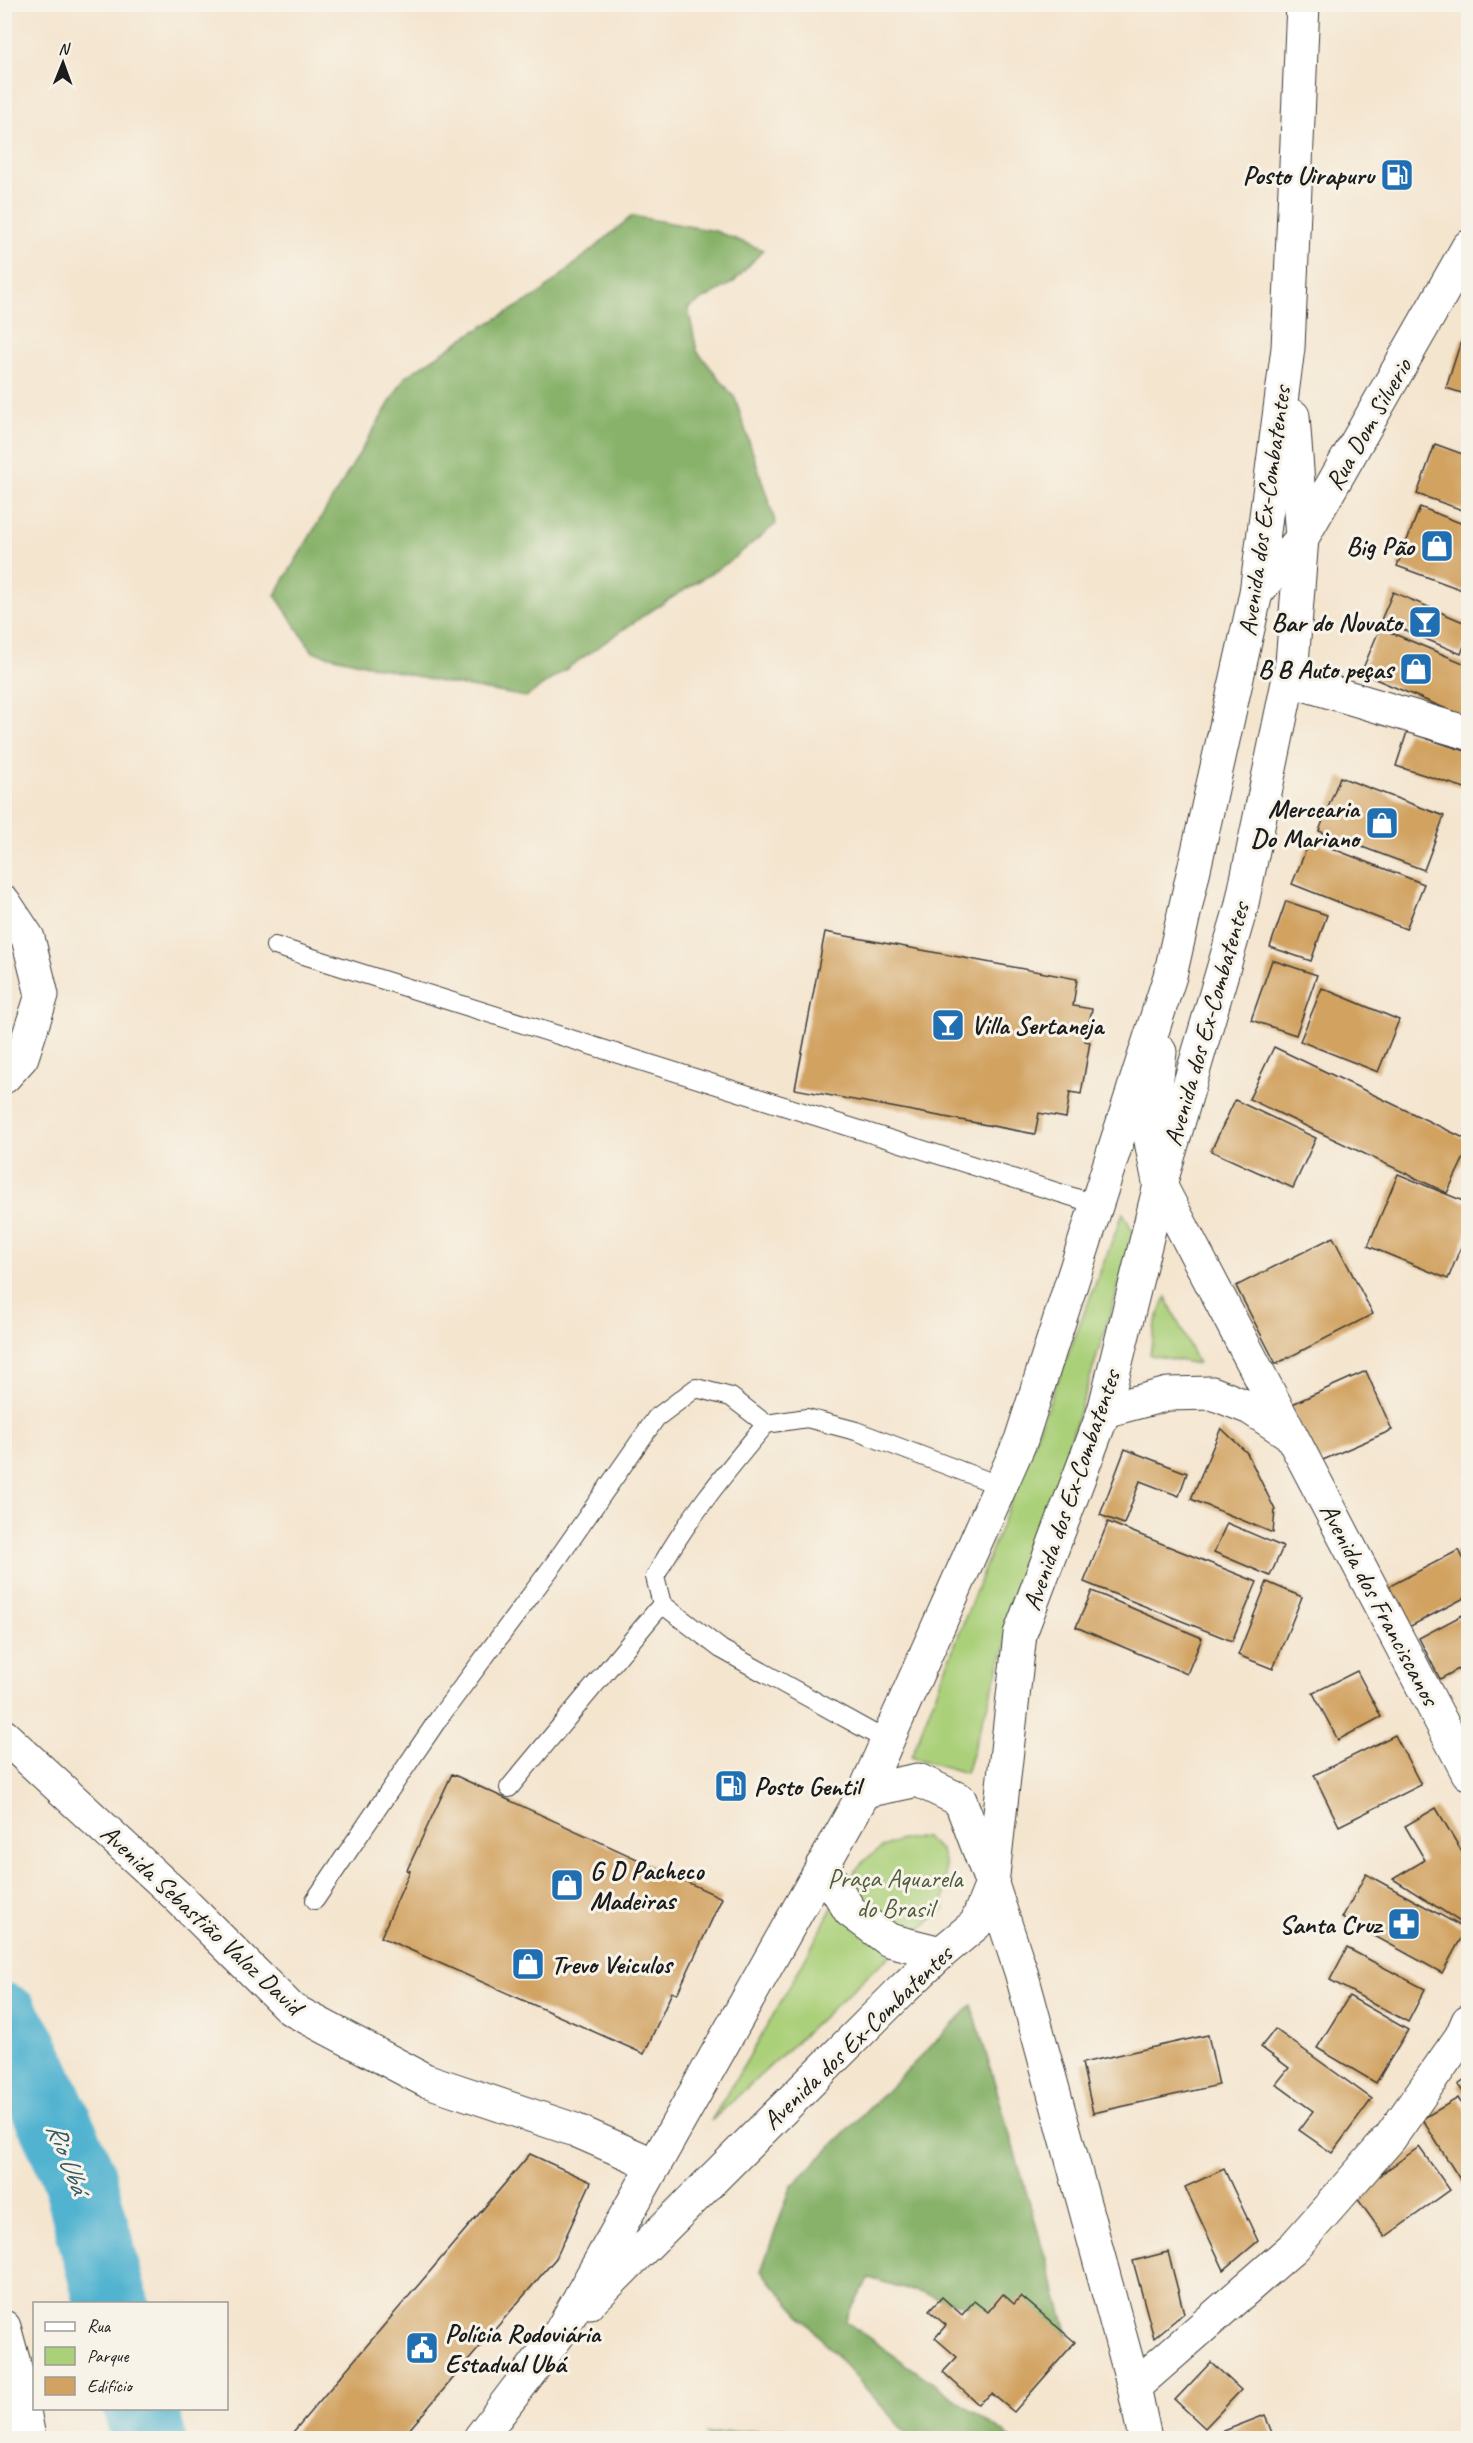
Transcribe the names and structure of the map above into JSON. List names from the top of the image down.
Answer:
{
  "streets": {
    "main road": [
      "Rua Dom Silverio",
      "Avenida dos Ex-Combatentes",
      "Avenida dos Franciscanos",
      "Avenida Sebastião Valoz David"
    ]
  },
  "crossings": [
    ["Rua Dom Silverio", "Avenida dos Ex-Combatentes"],
    ["Avenida dos Ex-Combatentes", "Avenida dos Franciscanos"],
    ["Avenida dos Ex-Combatentes", "Avenida Sebastião Valoz David"]
  ],
  "water": ["Rio Ubá"],
  "parks": ["Praça Aquarela do Brasil"],
  "places": {
    "fuel station": ["Posto Uirapuru", "Posto Gentil"],
    "shop": [
      "Big Pão",
      "B B Auto peças",
      "Mercearia Do Mariano",
      "G D Pacheco Madeiras",
      "Trevo Veiculos"
    ],
    "bar": ["Bar do Novato", "Villa Sertaneja"],
    "pharmacy": ["Santa Cruz"],
    "public building": ["Polícia Rodoviária Estadual Ubá"]
  },
  "legend": ["Rua", "Parque", "Edifício"],
  "north": "top"
}
